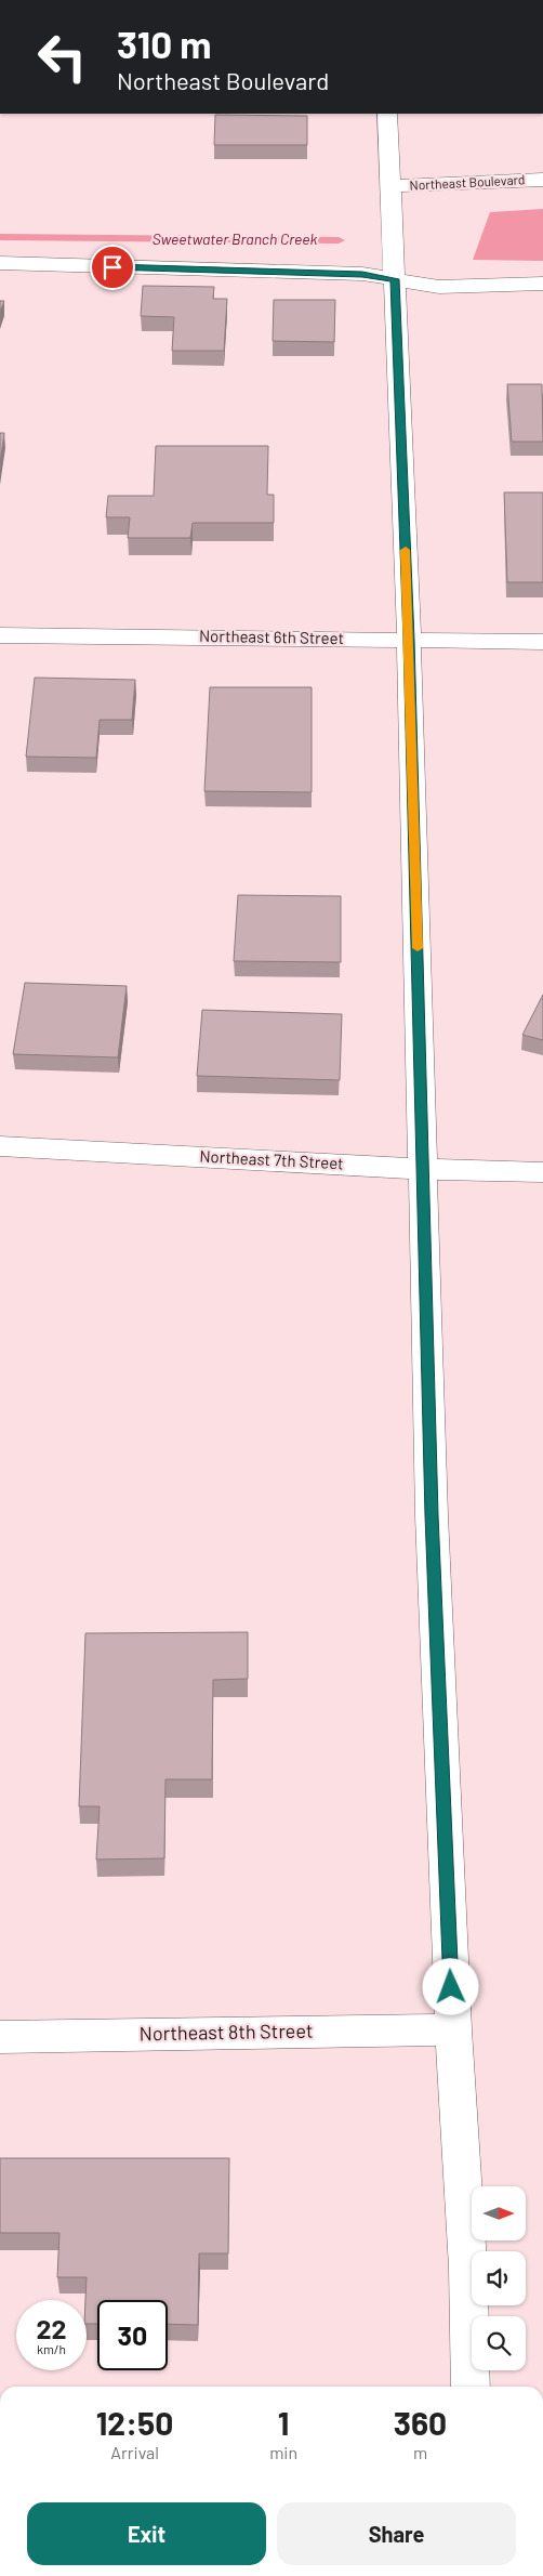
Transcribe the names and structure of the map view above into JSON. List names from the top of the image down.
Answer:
{
  "streets": {
    "street": [
      "Northeast Boulevard",
      "Northeast 6th Street",
      "Northeast 7th Street",
      "Northeast 8th Street"
    ]
  },
  "water": ["Sweetwater Branch Creek"],
  "north": "right",
  "page": {
    "turn": ["310 m", "Northeast Boulevard"],
    "speed": "22 km/h",
    "limit": "30",
    "eta": [
      "12:50",
      "Arrival",
      "1",
      "min",
      "360",
      "m"
    ],
    "buttons": ["Exit", "Share"]
  }
}
